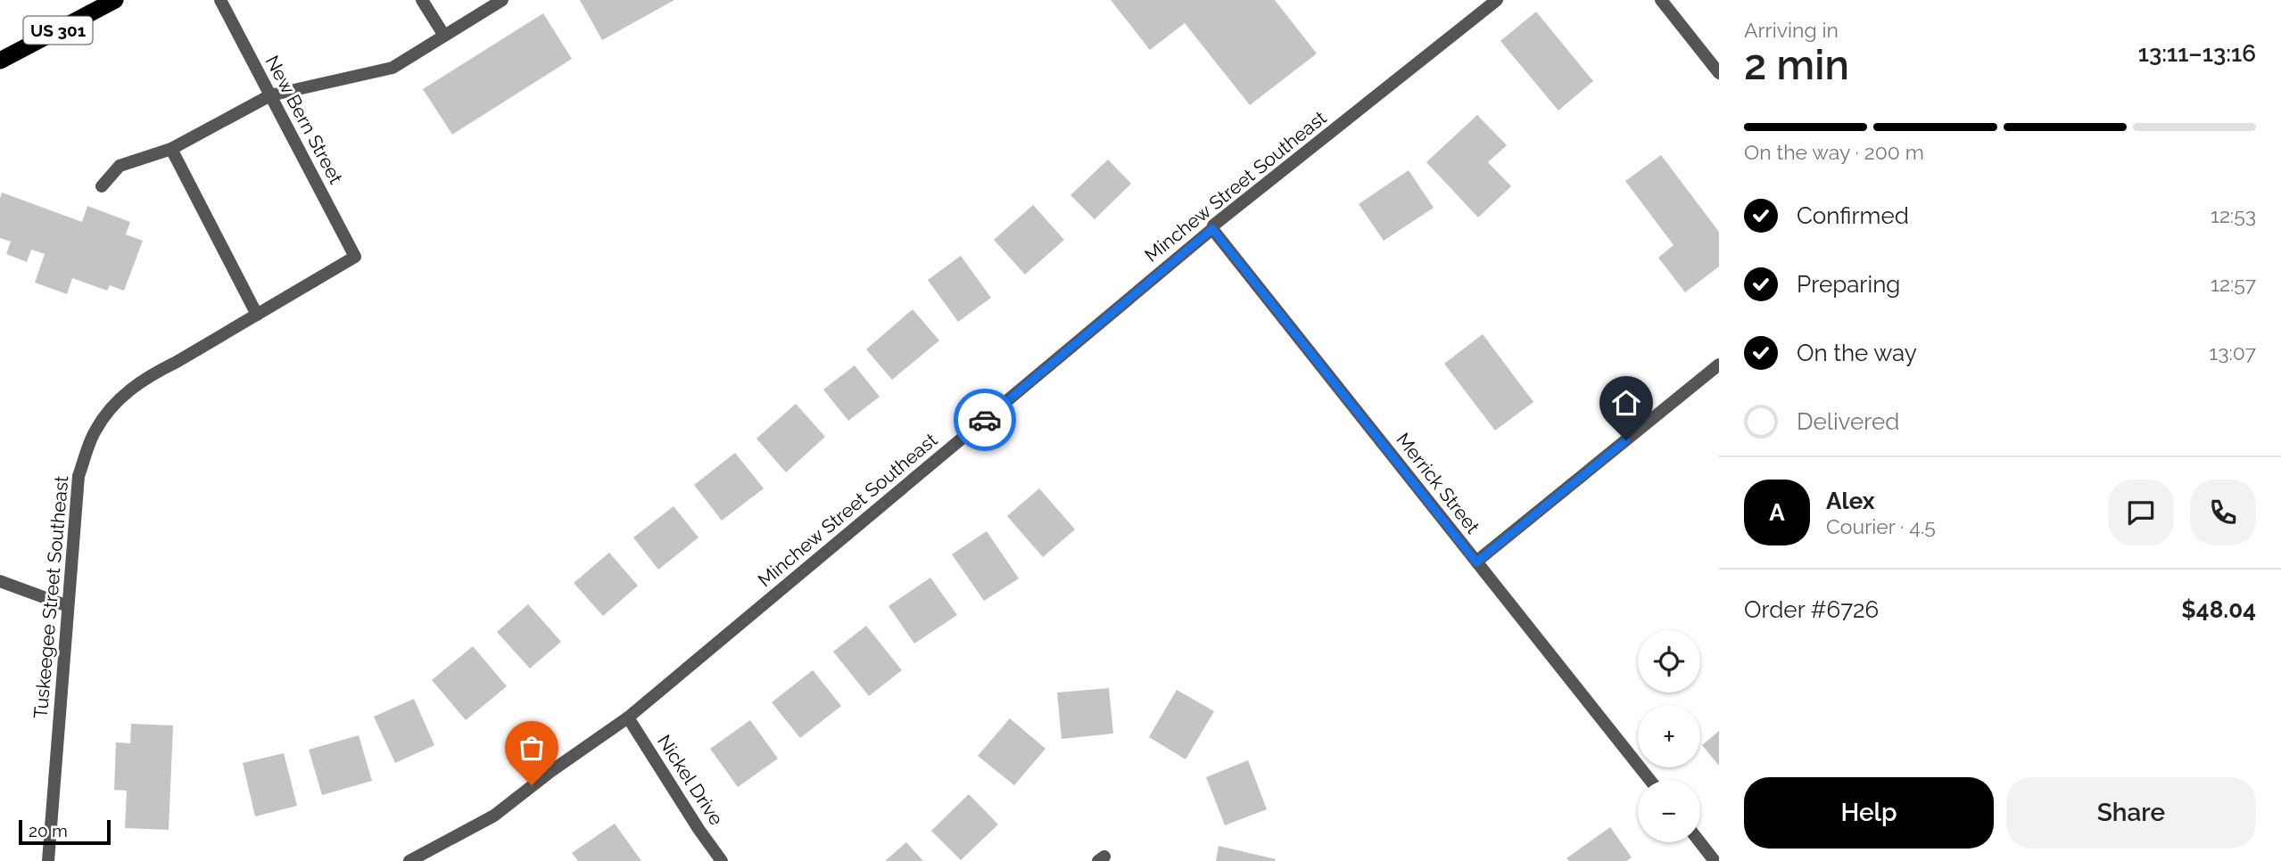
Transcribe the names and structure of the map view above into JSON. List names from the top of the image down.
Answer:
{
  "streets": {
    "highway": ["US 301"],
    "street": [
      "New Bern Street",
      "Minchew Street Southeast",
      "Merrick Street",
      "Tuskeegee Street Southeast",
      "Nickel Drive"
    ]
  },
  "crossings": [
    ["New Bern Street", "Tuskeegee Street Southeast"],
    ["Minchew Street Southeast", "Merrick Street"],
    ["Minchew Street Southeast", "Nickel Drive"]
  ],
  "scale_bar": "20 m",
  "page": {
    "heading": ["2 min", "Arriving in", "13:11–13:16"],
    "panel": [
      "Alex",
      "Courier · 4.5",
      "Order #6726",
      "$48.04"
    ],
    "bar": "On the way · 200 m",
    "list": [
      ["Confirmed", "12:53"],
      ["Preparing", "12:57"],
      ["On the way", "13:07"],
      "Delivered"
    ],
    "round": "A",
    "map_buttons": ["+", "−"],
    "buttons": ["Help", "Share"],
    "scale": "20 m"
  }
}
